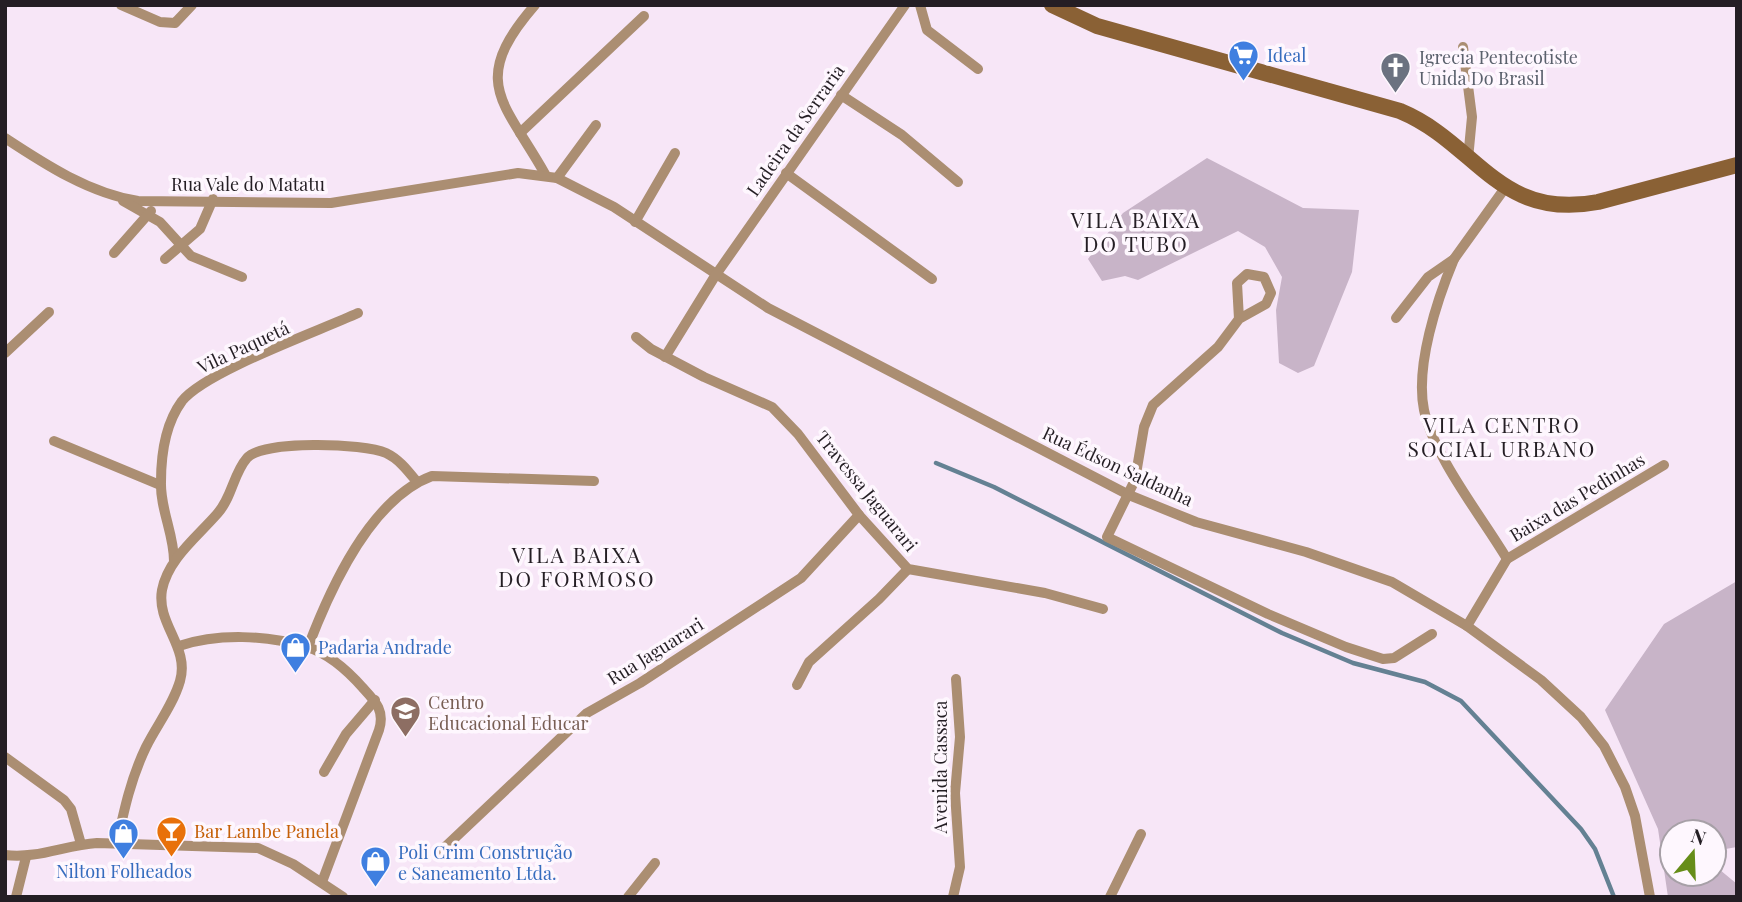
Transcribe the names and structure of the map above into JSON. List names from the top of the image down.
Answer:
{
  "streets": {
    "street": [
      "Ladeira da Serraria",
      "Rua Vale do Matatu",
      "Vila Paquetá",
      "Rua Édson Saldanha",
      "Travessa Jaguarari",
      "Baixa das Pedinhas",
      "Rua Jaguarari",
      "Avenida Cassaca"
    ]
  },
  "crossings": [
    ["Ladeira da Serraria", "Rua Édson Saldanha"],
    ["Ladeira da Serraria", "Travessa Jaguarari"],
    ["Rua Vale do Matatu", "Rua Édson Saldanha"],
    ["Travessa Jaguarari", "Rua Jaguarari"]
  ],
  "districts": ["VILA BAIXA DO TUBO", "VILA CENTRO SOCIAL URBANO", "VILA BAIXA DO FORMOSO"],
  "places": {
    "supermarket": ["Ideal"],
    "church": ["Igrecia Pentecotiste Unida Do Brasil"],
    "shop": ["Padaria Andrade", "Nilton Folheados", "Poli Crim Construção e Saneamento Ltda."],
    "school or university": ["Centro Educacional Educar"],
    "bar": ["Bar Lambe Panela"]
  },
  "north": "top"
}
